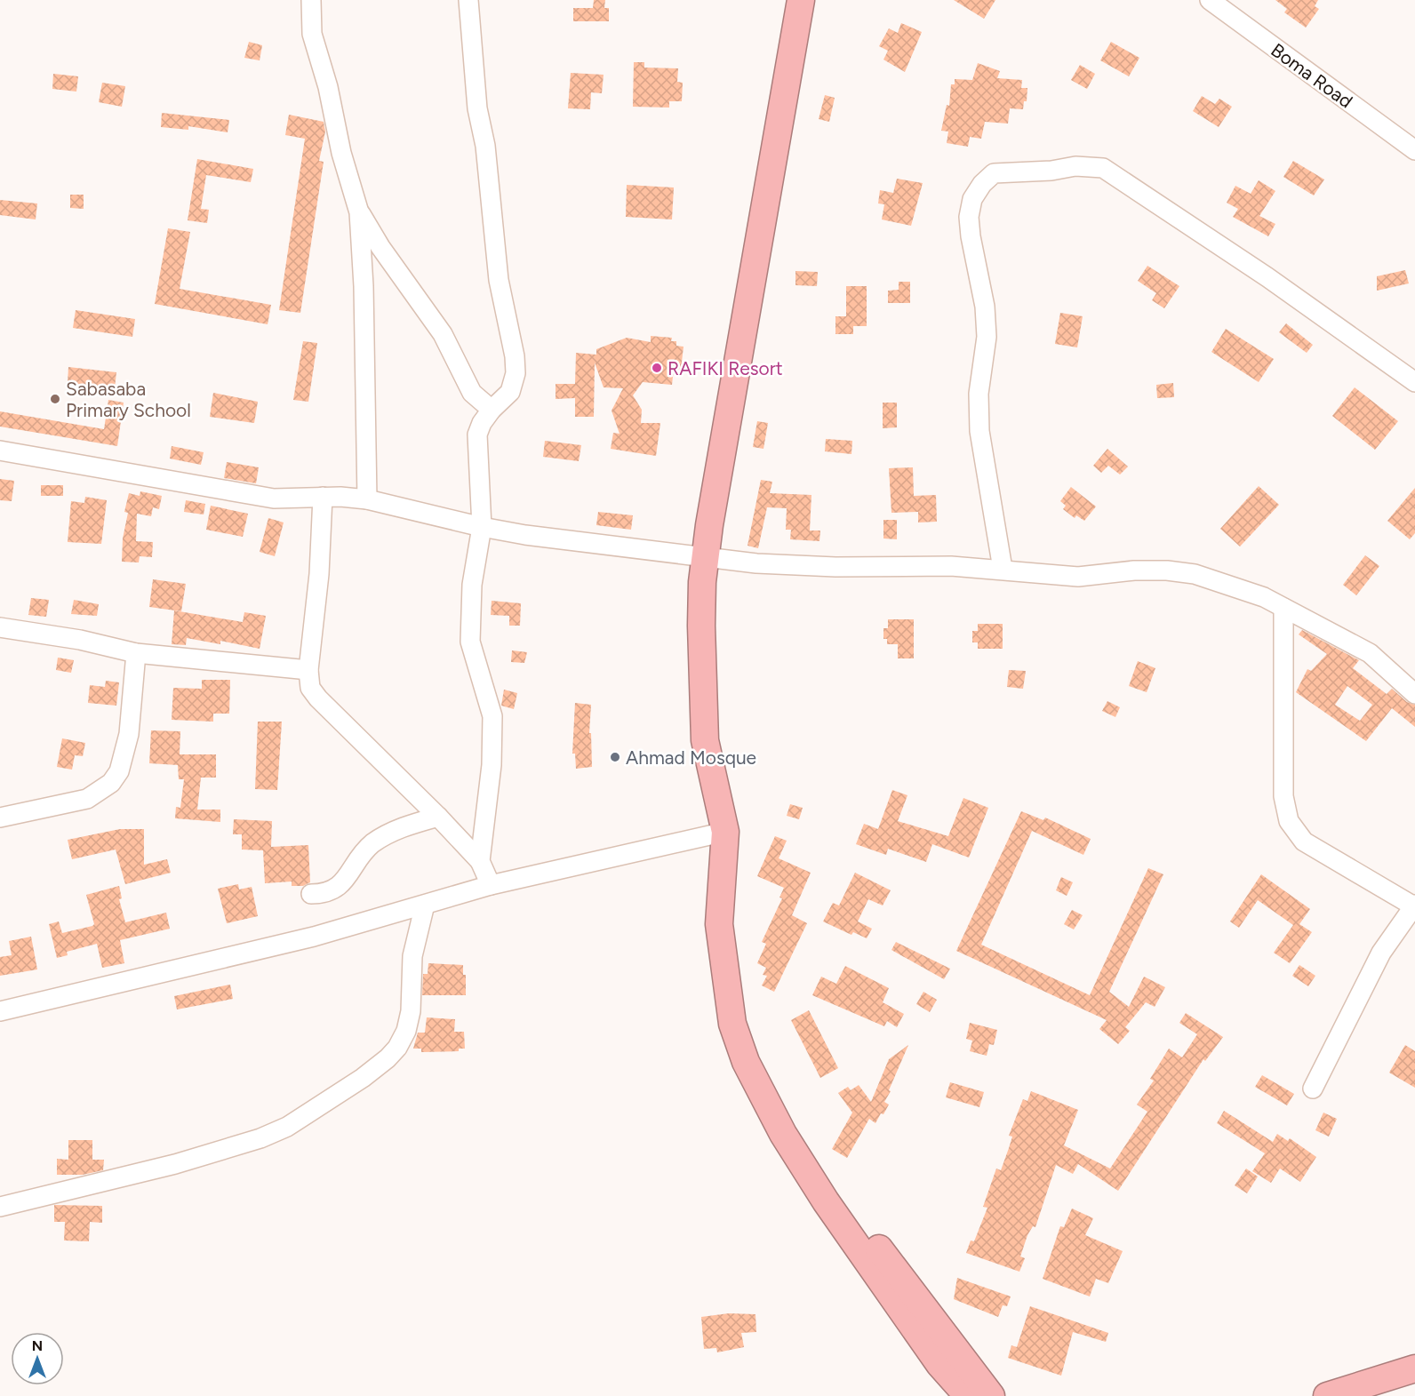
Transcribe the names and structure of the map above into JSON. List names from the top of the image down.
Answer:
{
  "streets": {
    "street": ["Boma Road"]
  },
  "places": ["RAFIKI Resort", "Sabasaba Primary School", "Ahmad Mosque"],
  "north": "top"
}
